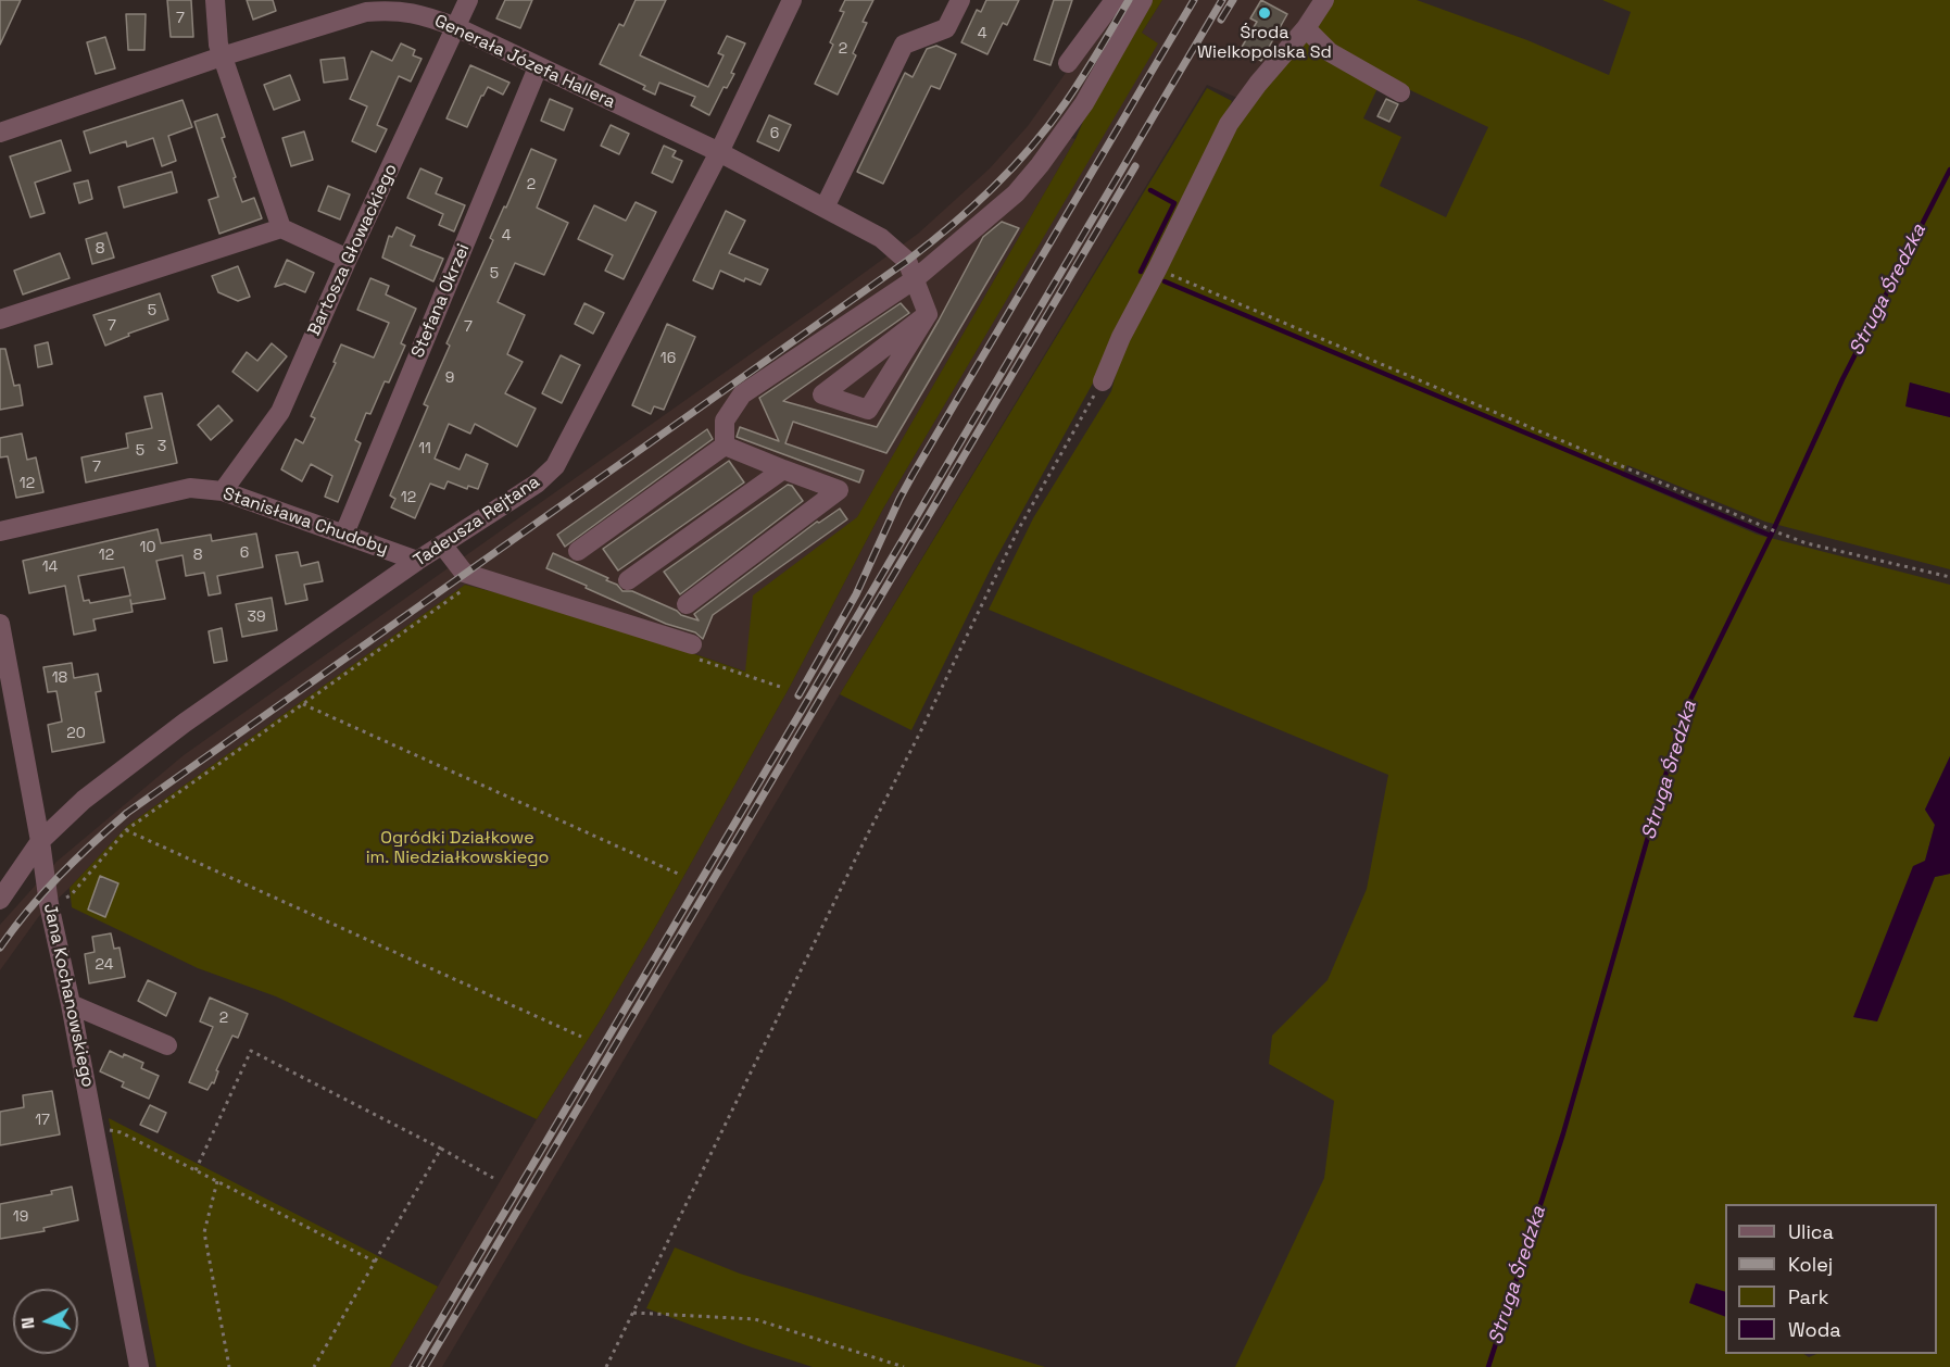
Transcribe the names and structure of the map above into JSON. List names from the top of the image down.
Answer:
{
  "streets": {
    "street": [
      "Generała Józefa Hallera",
      "Bartosza Głowackiego",
      "Stefana Okrzei",
      "Stanisława Chudoby",
      "Tadeusza Rejtana",
      "Jana Kochanowskiego"
    ]
  },
  "crossings": [
    ["Generała Józefa Hallera", "Bartosza Głowackiego"],
    ["Generała Józefa Hallera", "Stefana Okrzei"],
    ["Generała Józefa Hallera", "Tadeusza Rejtana"],
    ["Bartosza Głowackiego", "Stanisława Chudoby"],
    ["Stefana Okrzei", "Stanisława Chudoby"],
    ["Stanisława Chudoby", "Tadeusza Rejtana"],
    ["Tadeusza Rejtana", "Jana Kochanowskiego"]
  ],
  "water": ["Struga Średzka"],
  "parks": ["Ogródki Działkowe im. Niedziałkowskiego"],
  "places": ["Środa Wielkopolska Sd"],
  "house_numbers": [
    "7",
    "4",
    "2",
    "6",
    "2",
    "4",
    "8",
    "5",
    "5",
    "7",
    "7",
    "16",
    "9",
    "3",
    "11",
    "5",
    "7",
    "12",
    "12",
    "10",
    "6",
    "12",
    "8",
    "14",
    "39",
    "18",
    "20",
    "24",
    "2",
    "17",
    "19"
  ],
  "legend": [
    "Ulica",
    "Kolej",
    "Park",
    "Woda"
  ],
  "north": "left"
}
